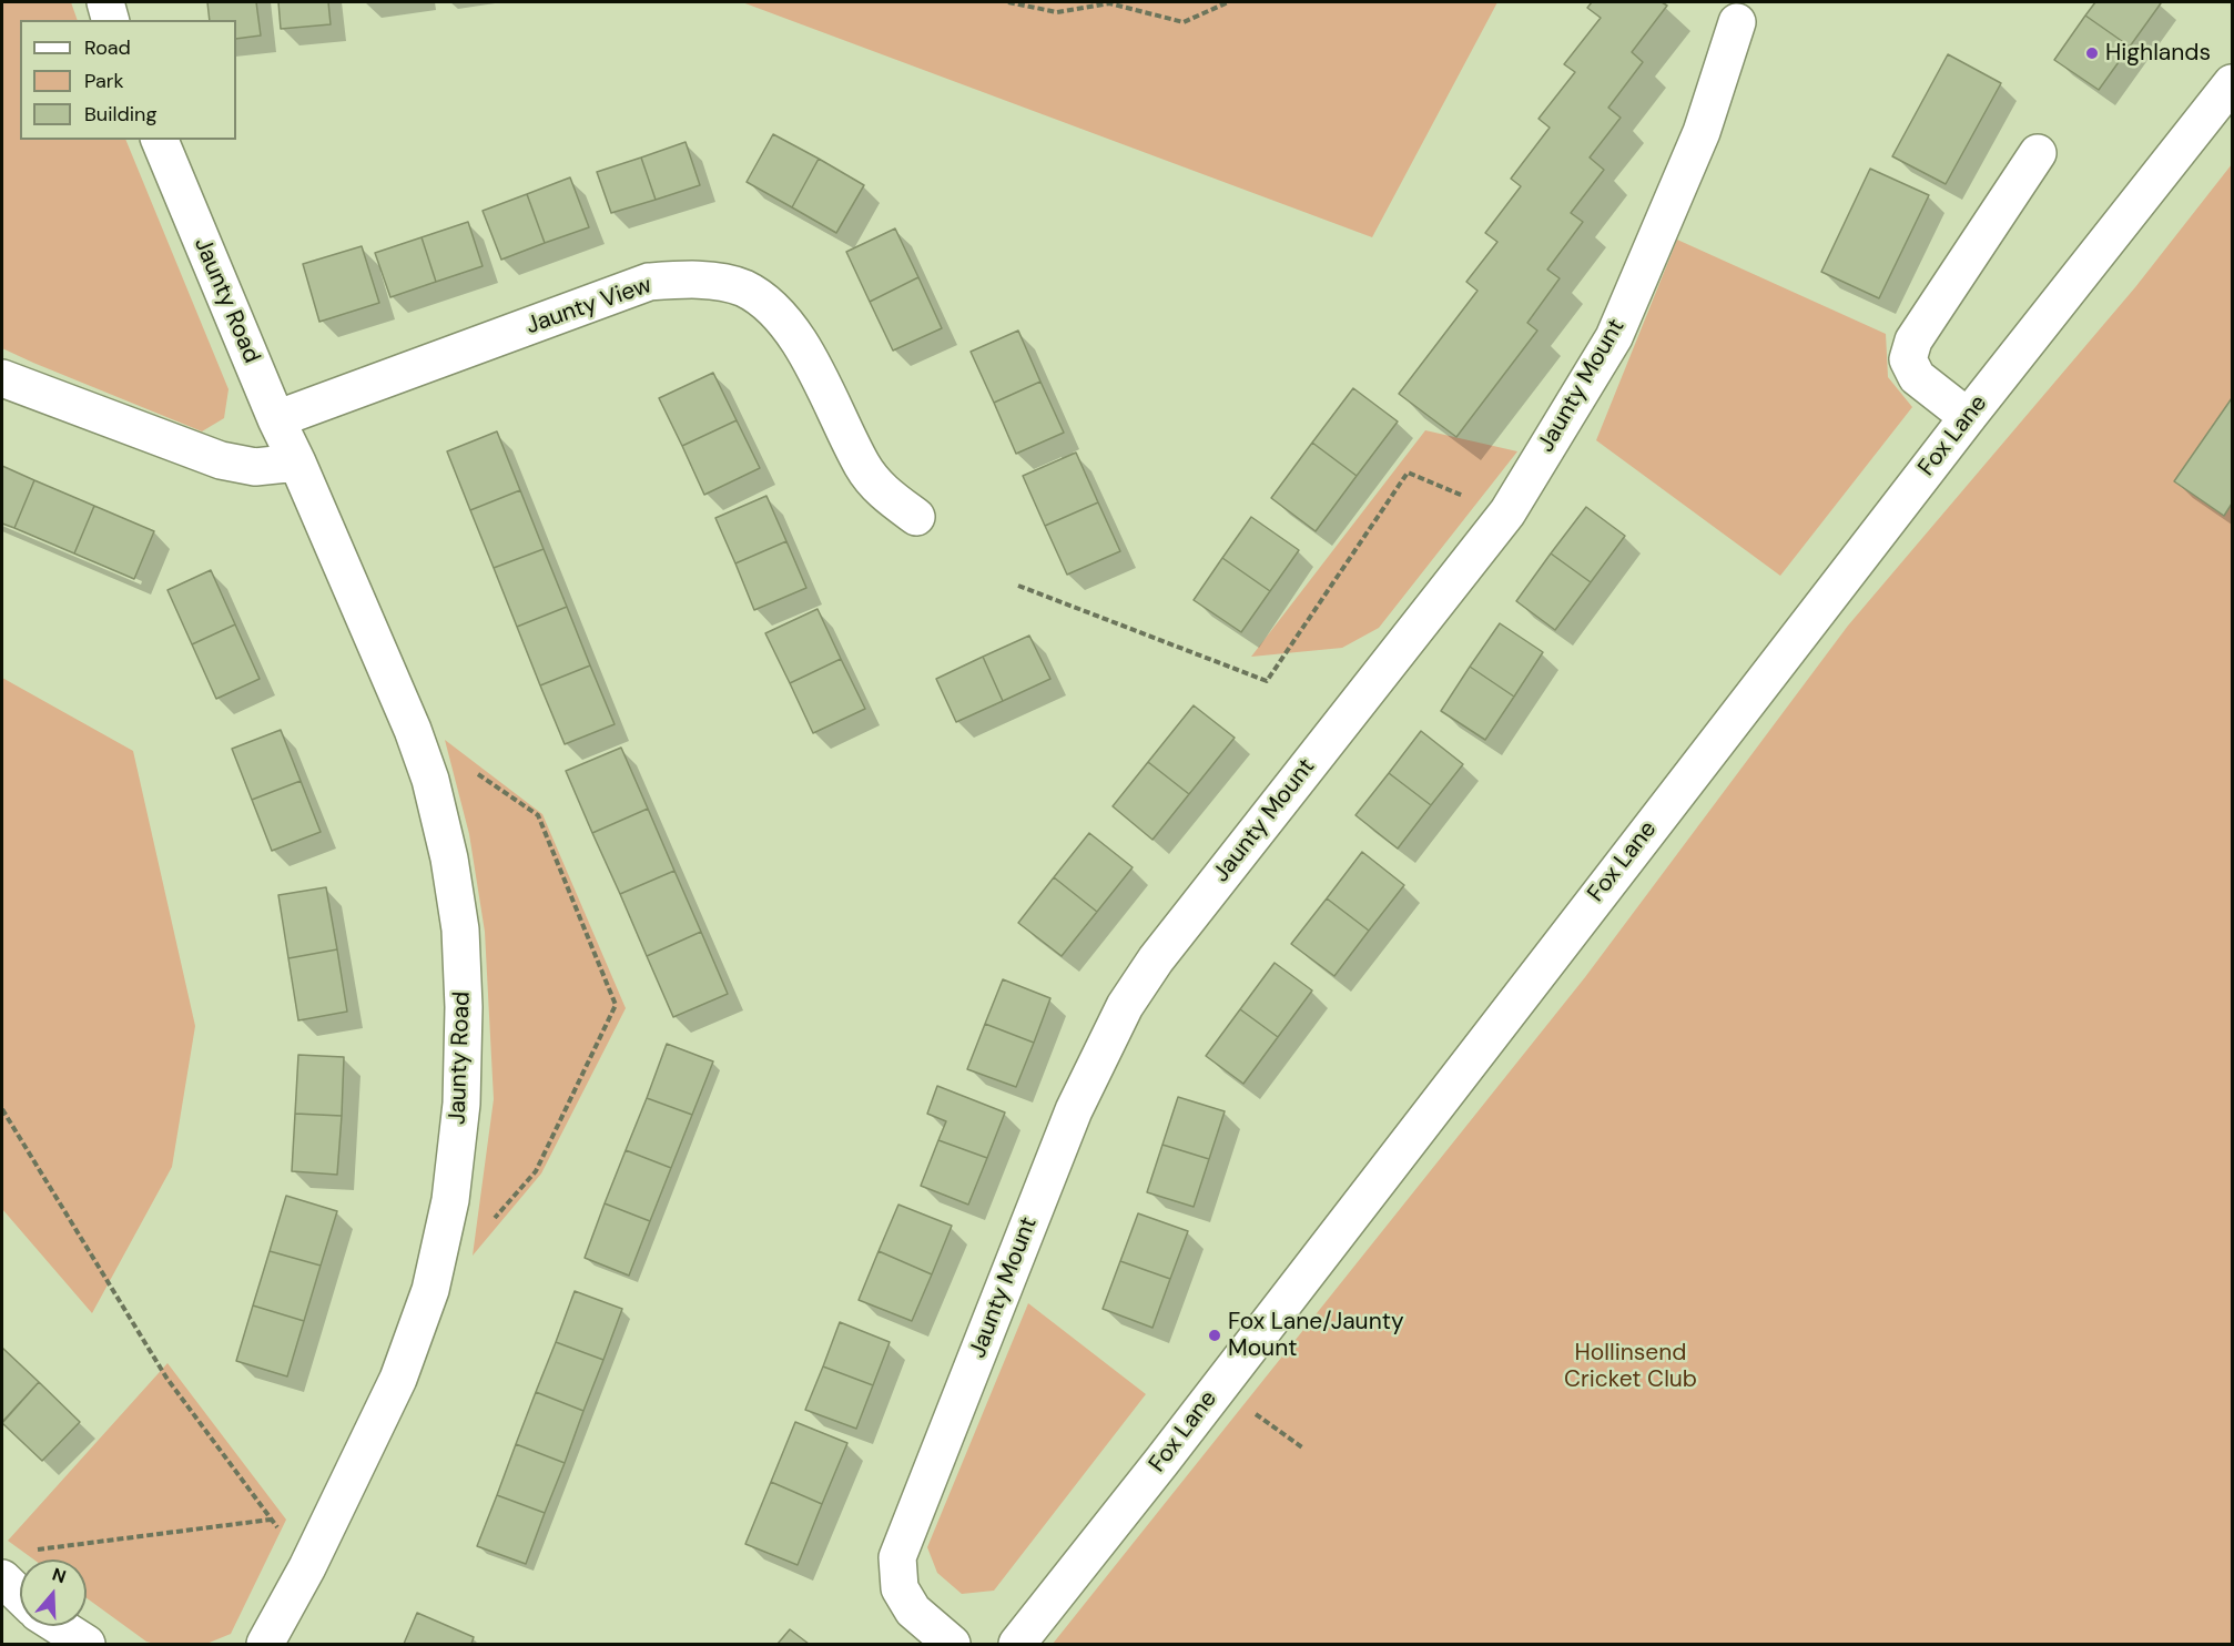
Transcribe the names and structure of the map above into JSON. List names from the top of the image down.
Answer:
{
  "streets": {
    "street": [
      "Jaunty Road",
      "Jaunty View",
      "Jaunty Mount",
      "Fox Lane"
    ]
  },
  "crossings": [
    ["Jaunty Road", "Jaunty View"]
  ],
  "parks": ["Hollinsend Cricket Club"],
  "places": ["Highlands", "Fox Lane/Jaunty Mount"],
  "legend": ["Road", "Park", "Building"],
  "north": "top"
}
